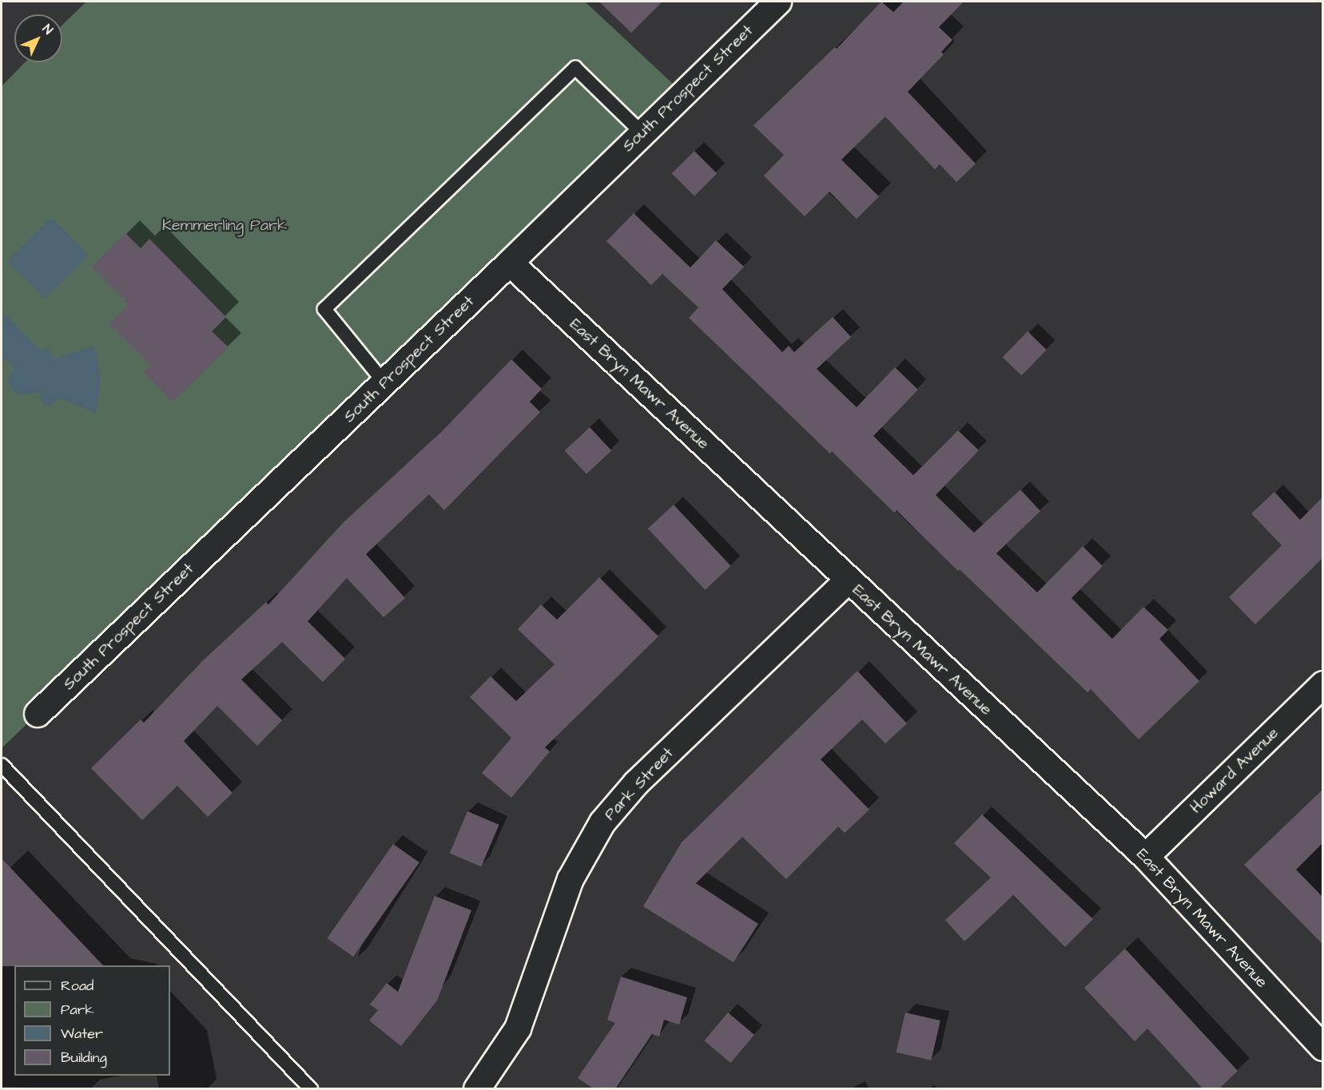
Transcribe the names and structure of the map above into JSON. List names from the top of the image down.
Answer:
{
  "streets": {
    "street": [
      "South Prospect Street",
      "East Bryn Mawr Avenue",
      "Howard Avenue",
      "Park Street"
    ]
  },
  "crossings": [
    ["South Prospect Street", "East Bryn Mawr Avenue"],
    ["East Bryn Mawr Avenue", "Howard Avenue"],
    ["East Bryn Mawr Avenue", "Park Street"]
  ],
  "parks": ["Kemmerling Park"],
  "legend": [
    "Road",
    "Park",
    "Water",
    "Building"
  ],
  "north": "top right"
}
